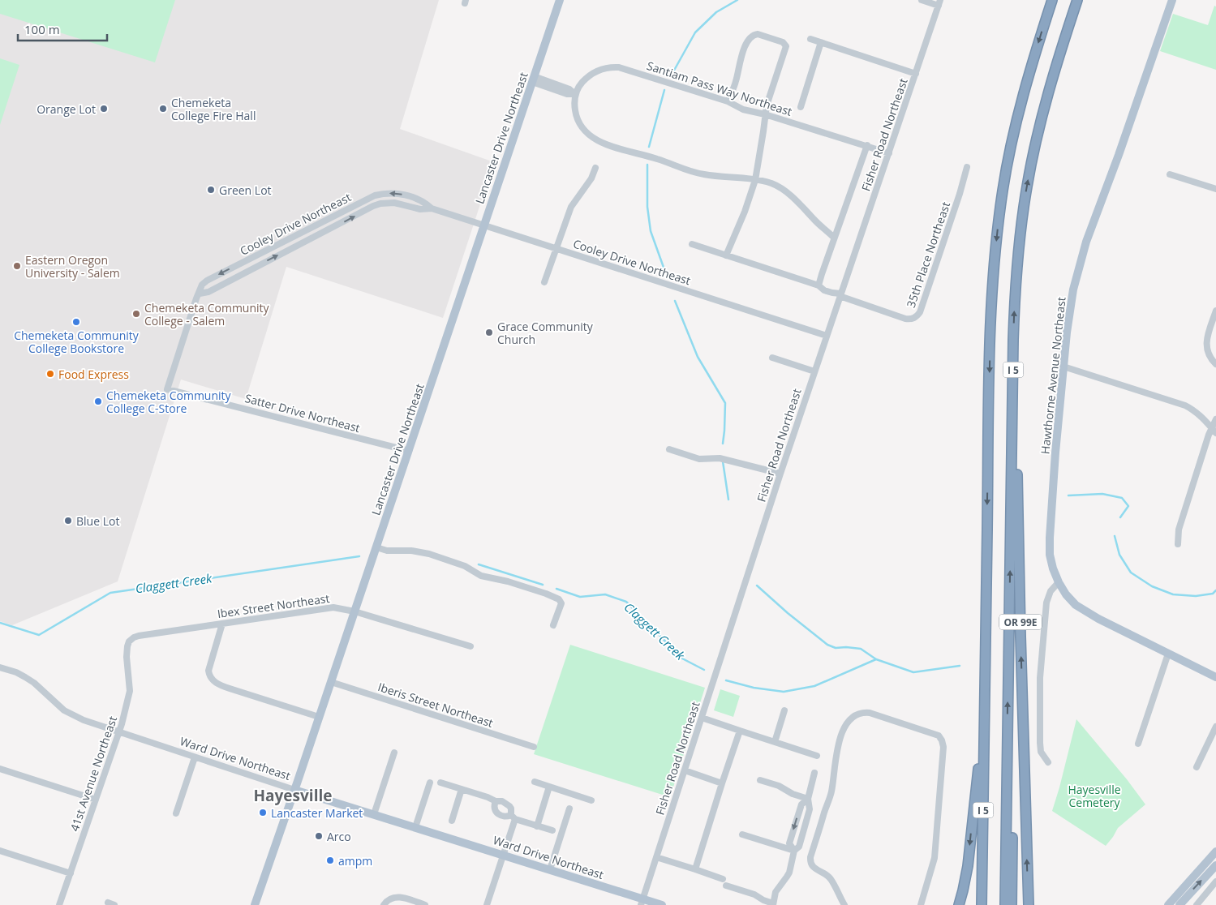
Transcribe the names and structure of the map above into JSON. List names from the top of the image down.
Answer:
{
  "streets": {
    "highway": ["I 5", "OR 99E"],
    "main road": ["Lancaster Drive Northeast", "Hawthorne Avenue Northeast", "Ward Drive Northeast"],
    "street": [
      "Santiam Pass Way Northeast",
      "Fisher Road Northeast",
      "Cooley Drive Northeast",
      "35th Place Northeast",
      "Satter Drive Northeast",
      "Ibex Street Northeast",
      "Iberis Street Northeast",
      "41st Avenue Northeast"
    ]
  },
  "crossings": [
    ["Santiam Pass Way Northeast", "Fisher Road Northeast"],
    ["Fisher Road Northeast", "Cooley Drive Northeast"],
    ["Fisher Road Northeast", "35th Place Northeast"],
    ["Fisher Road Northeast", "Ward Drive Northeast"],
    ["Lancaster Drive Northeast", "Cooley Drive Northeast"],
    ["Lancaster Drive Northeast", "Satter Drive Northeast"],
    ["Lancaster Drive Northeast", "Ibex Street Northeast"],
    ["Lancaster Drive Northeast", "Iberis Street Northeast"],
    ["Lancaster Drive Northeast", "Ward Drive Northeast"],
    ["Cooley Drive Northeast", "Satter Drive Northeast"],
    ["I 5", "OR 99E"],
    ["Ibex Street Northeast", "41st Avenue Northeast"],
    ["Ward Drive Northeast", "41st Avenue Northeast"]
  ],
  "districts": ["Hayesville"],
  "water": ["Claggett Creek"],
  "parks": ["Hayesville Cemetery"],
  "places": [
    "Orange Lot",
    "Chemeketa College Fire Hall",
    "Green Lot",
    "Eastern Oregon University - Salem",
    "Chemeketa Community College - Salem",
    "Chemeketa Community College Bookstore",
    "Grace Community Church",
    "Food Express",
    "Chemeketa Community College C-Store",
    "Blue Lot",
    "Lancaster Market",
    "Arco",
    "ampm"
  ],
  "scale_bar": "100 m"
}
